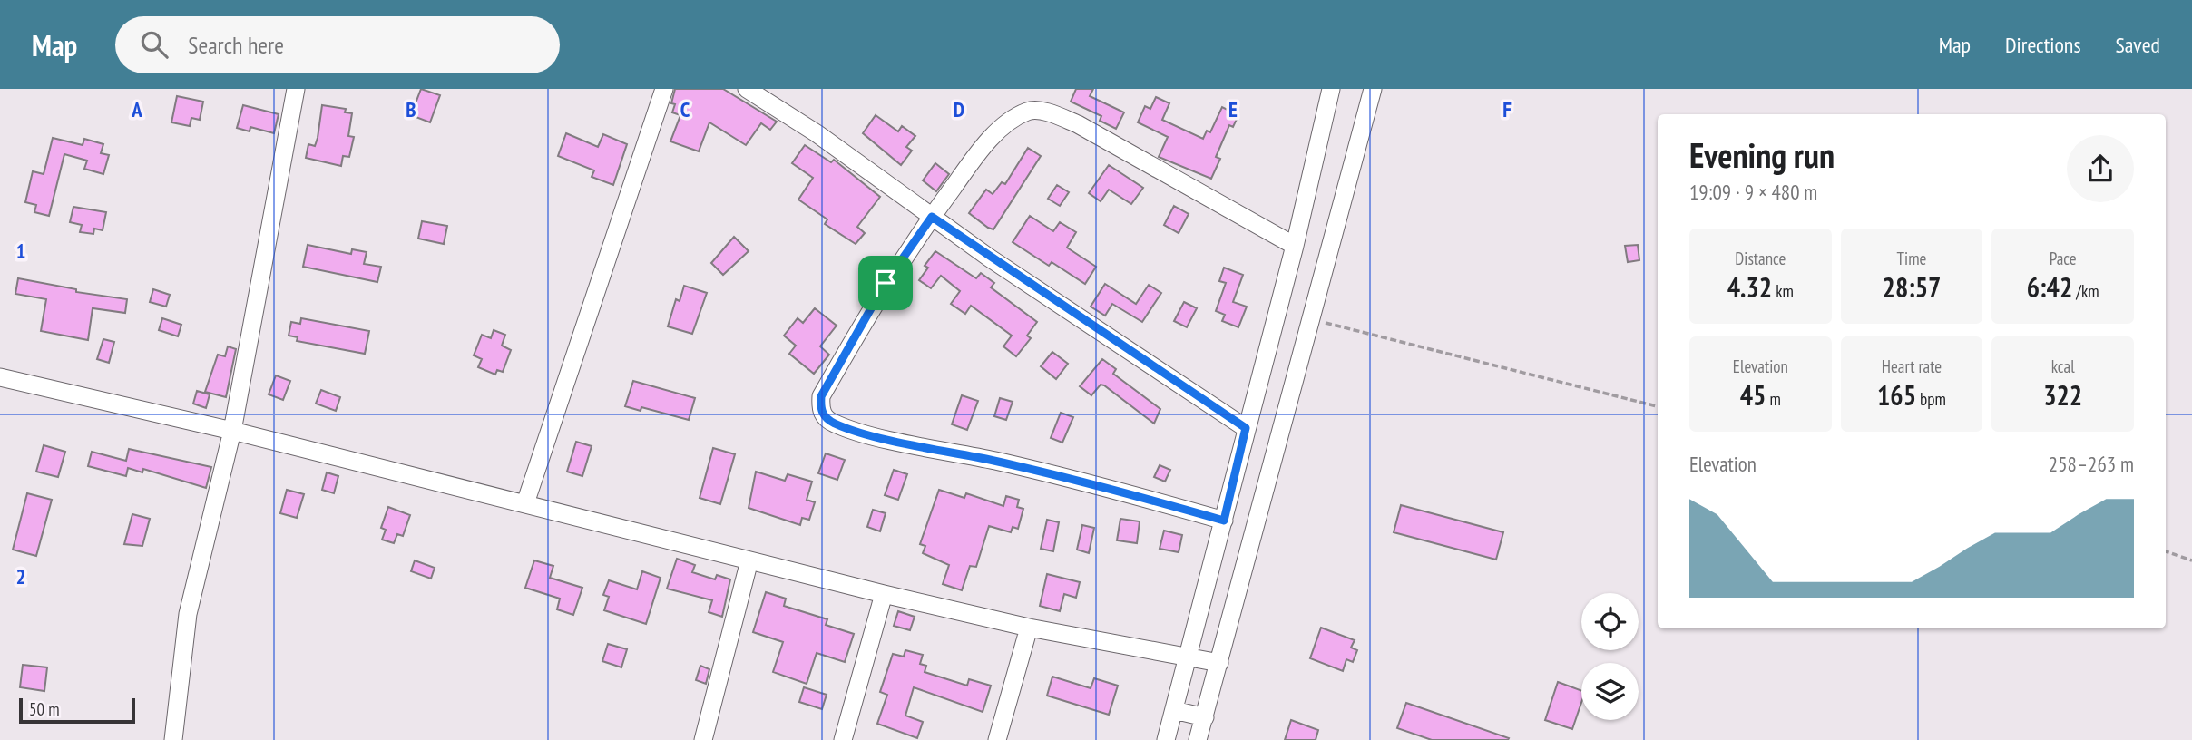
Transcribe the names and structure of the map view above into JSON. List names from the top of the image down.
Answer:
{
  "scale_bar": "50 m",
  "page": {
    "header": "Map",
    "search": "Search here",
    "nav": ["Map", "Directions", "Saved"],
    "heading": ["Evening run", "19:09 · 9 × 480 m"],
    "stats": [
      ["Distance", "4.32 km"],
      ["Time", "28:57"],
      ["Pace", "6:42 /km"],
      ["Elevation", "45 m"],
      ["Heart rate", "165 bpm"],
      ["kcal", "322"]
    ],
    "chart": ["Elevation", "258–263 m"],
    "scale": "50 m"
  },
  "grid": {
    "columns": [
      "A",
      "B",
      "C",
      "D",
      "E",
      "F"
    ],
    "rows": ["1", "2"]
  }
}
